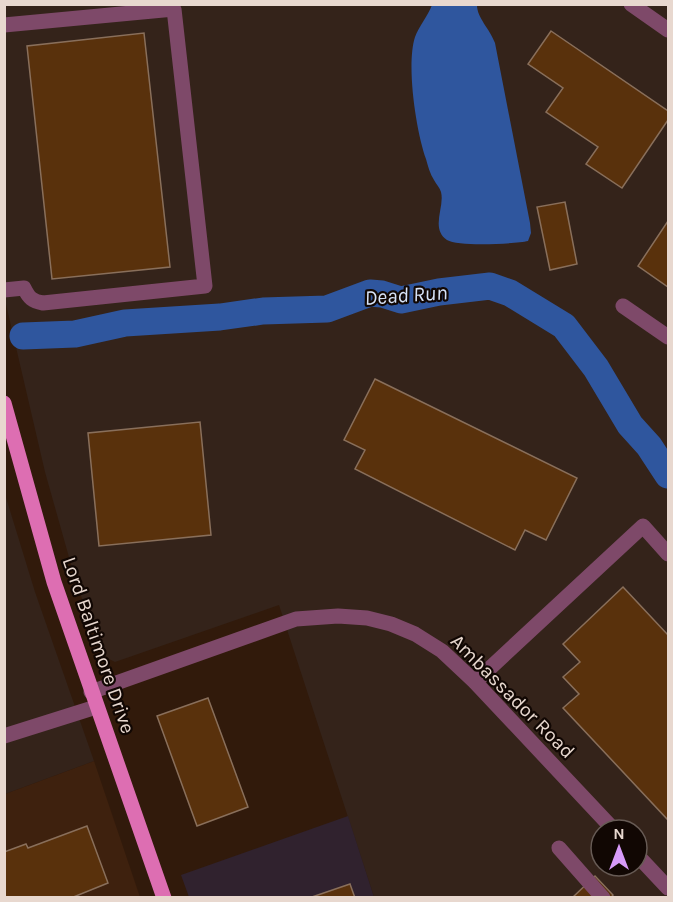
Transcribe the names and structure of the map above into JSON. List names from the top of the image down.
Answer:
{
  "streets": {
    "main road": ["Lord Baltimore Drive"],
    "street": ["Ambassador Road"]
  },
  "crossings": [
    ["Lord Baltimore Drive", "Ambassador Road"]
  ],
  "water": ["Dead Run"],
  "north": "top"
}
